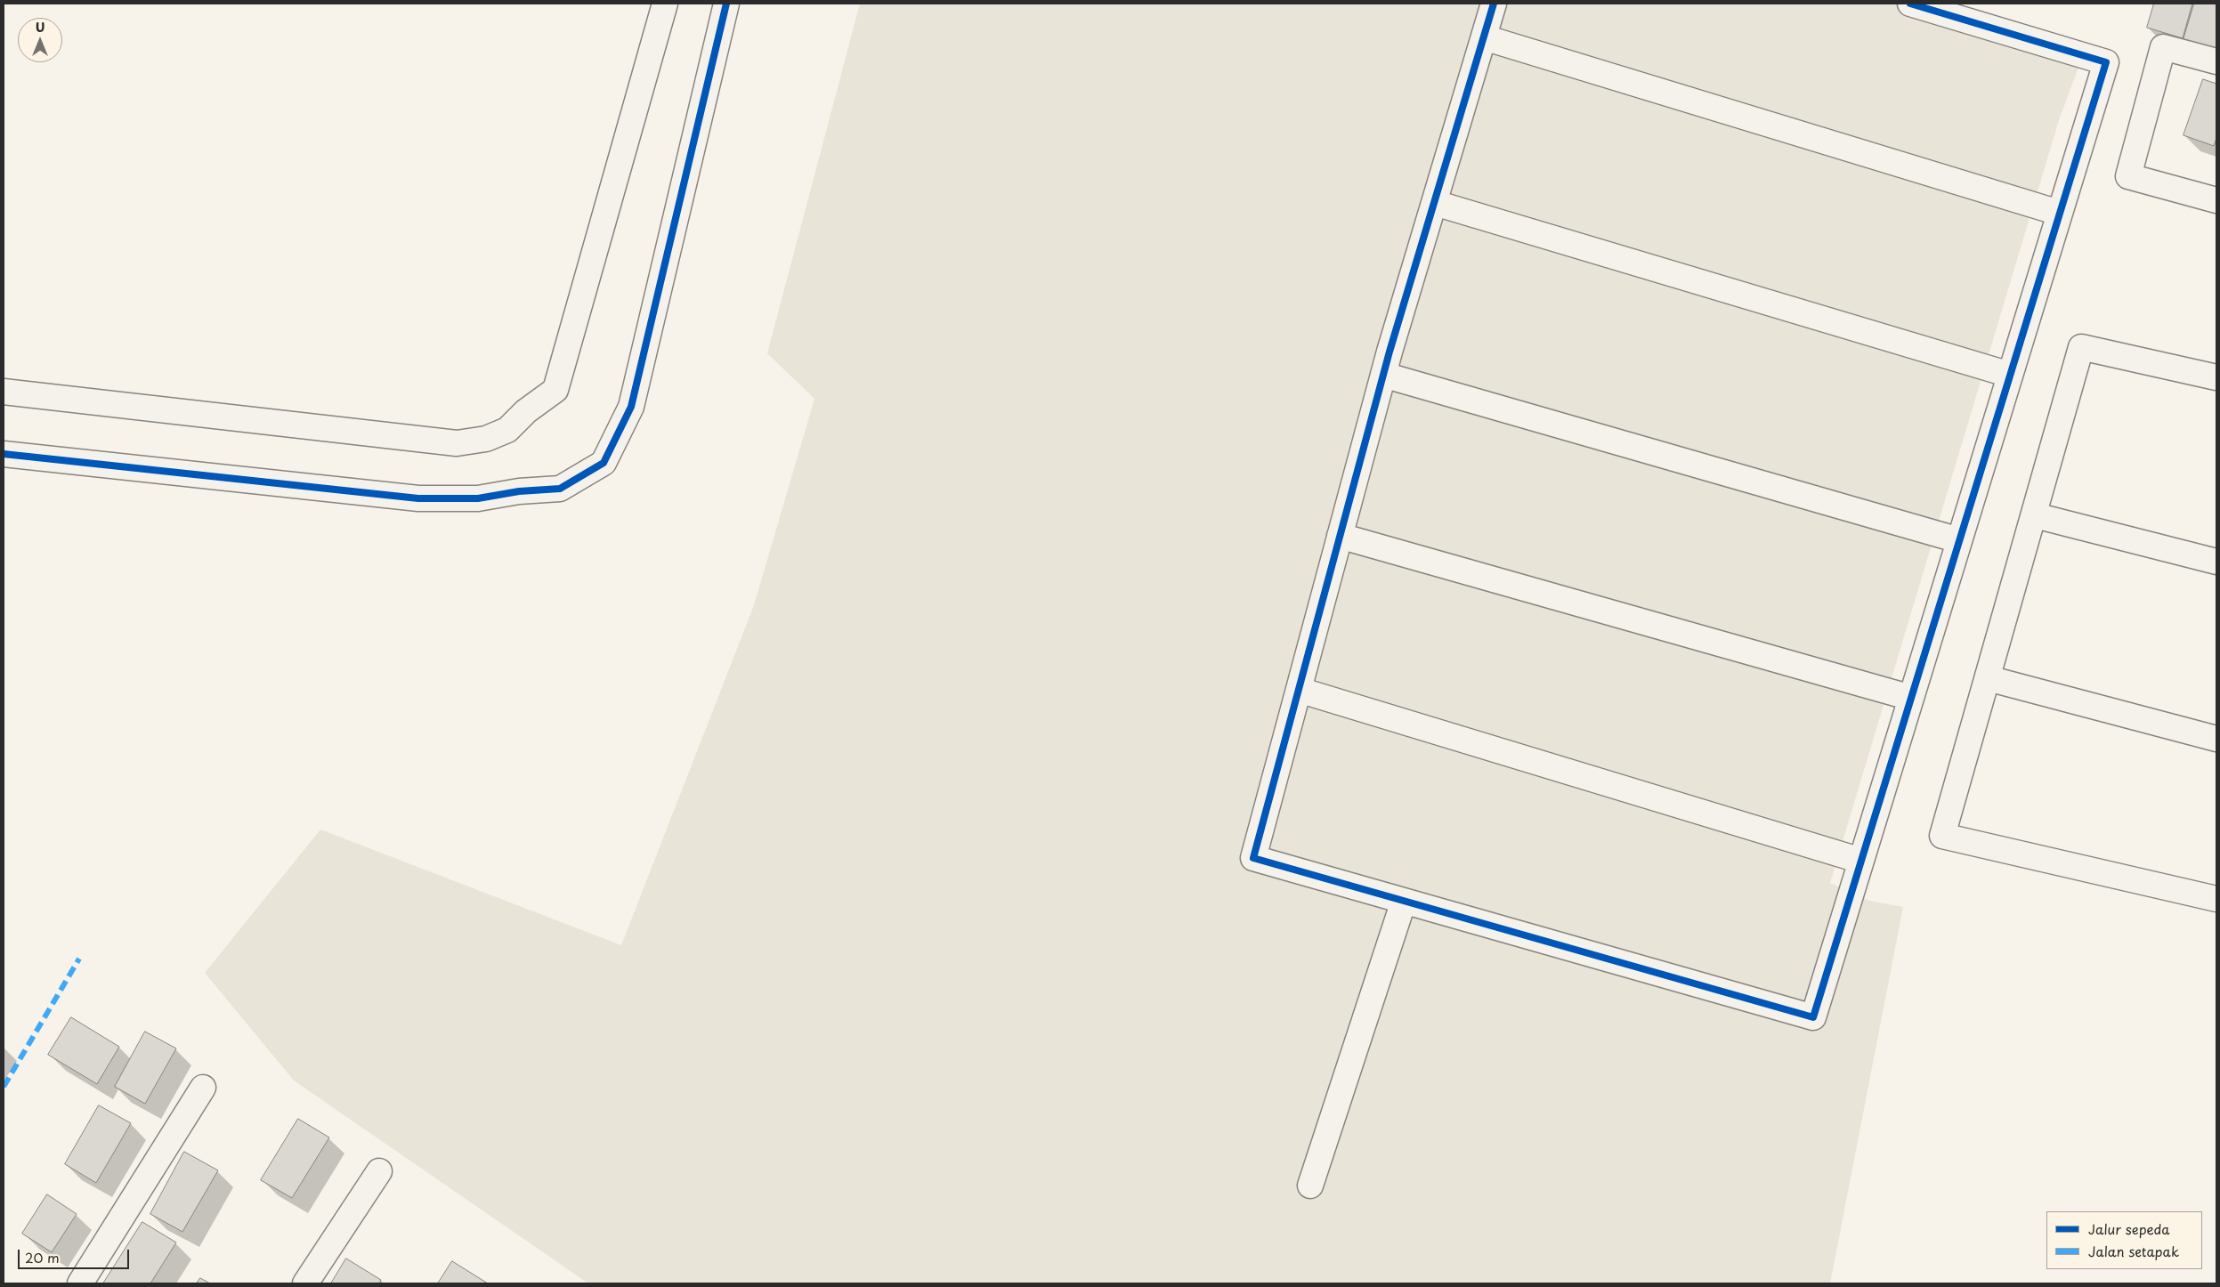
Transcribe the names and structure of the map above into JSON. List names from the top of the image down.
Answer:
{
  "legend": ["Jalur sepeda", "Jalan setapak"],
  "scale_bar": "20 m",
  "north": "top"
}
